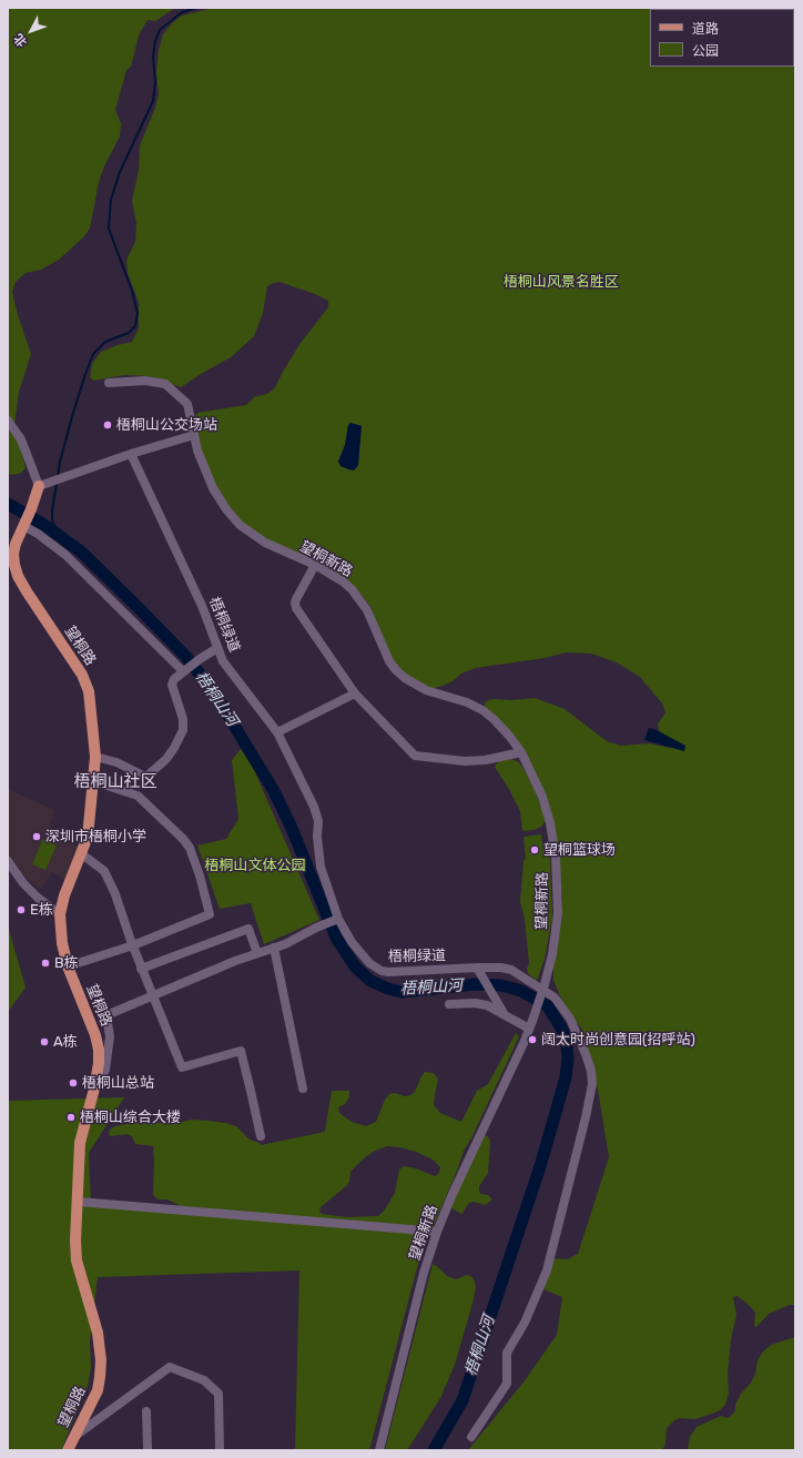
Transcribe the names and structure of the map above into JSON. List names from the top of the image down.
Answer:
{
  "streets": {
    "main road": ["望桐路"],
    "street": ["望桐新路", "梧桐绿道"]
  },
  "districts": ["梧桐山社区"],
  "water": ["梧桐山河"],
  "parks": ["梧桐山风景名胜区", "梧桐山文体公园"],
  "places": [
    "梧桐山公交场站",
    "深圳市梧桐小学",
    "望桐篮球场",
    "E栋",
    "B栋",
    "阔太时尚创意园(招呼站)",
    "A栋",
    "梧桐山总站",
    "梧桐山综合大楼"
  ],
  "legend": ["道路", "公园"],
  "north": "bottom left"
}
